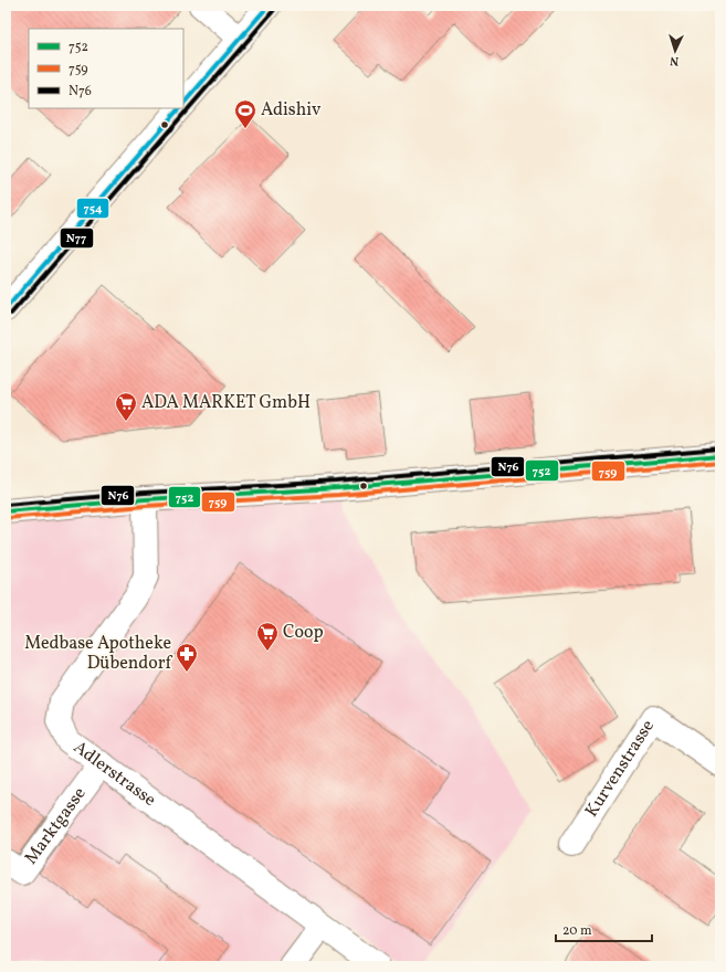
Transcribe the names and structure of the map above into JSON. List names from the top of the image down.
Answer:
{
  "streets": {
    "street": ["Kurvenstrasse", "Adlerstrasse", "Marktgasse"]
  },
  "crossings": [
    ["Adlerstrasse", "Marktgasse"]
  ],
  "places": {
    "sports": ["Adishiv"],
    "supermarket": ["ADA MARKET GmbH", "Coop"],
    "pharmacy": ["Medbase Apotheke Dübendorf"]
  },
  "lines": [
    "transit line 754",
    "transit line N77",
    "transit line N76",
    "transit line 752",
    "transit line 759"
  ],
  "legend": ["752", "759", "N76"],
  "scale_bar": "20 m",
  "north": "bottom"
}
